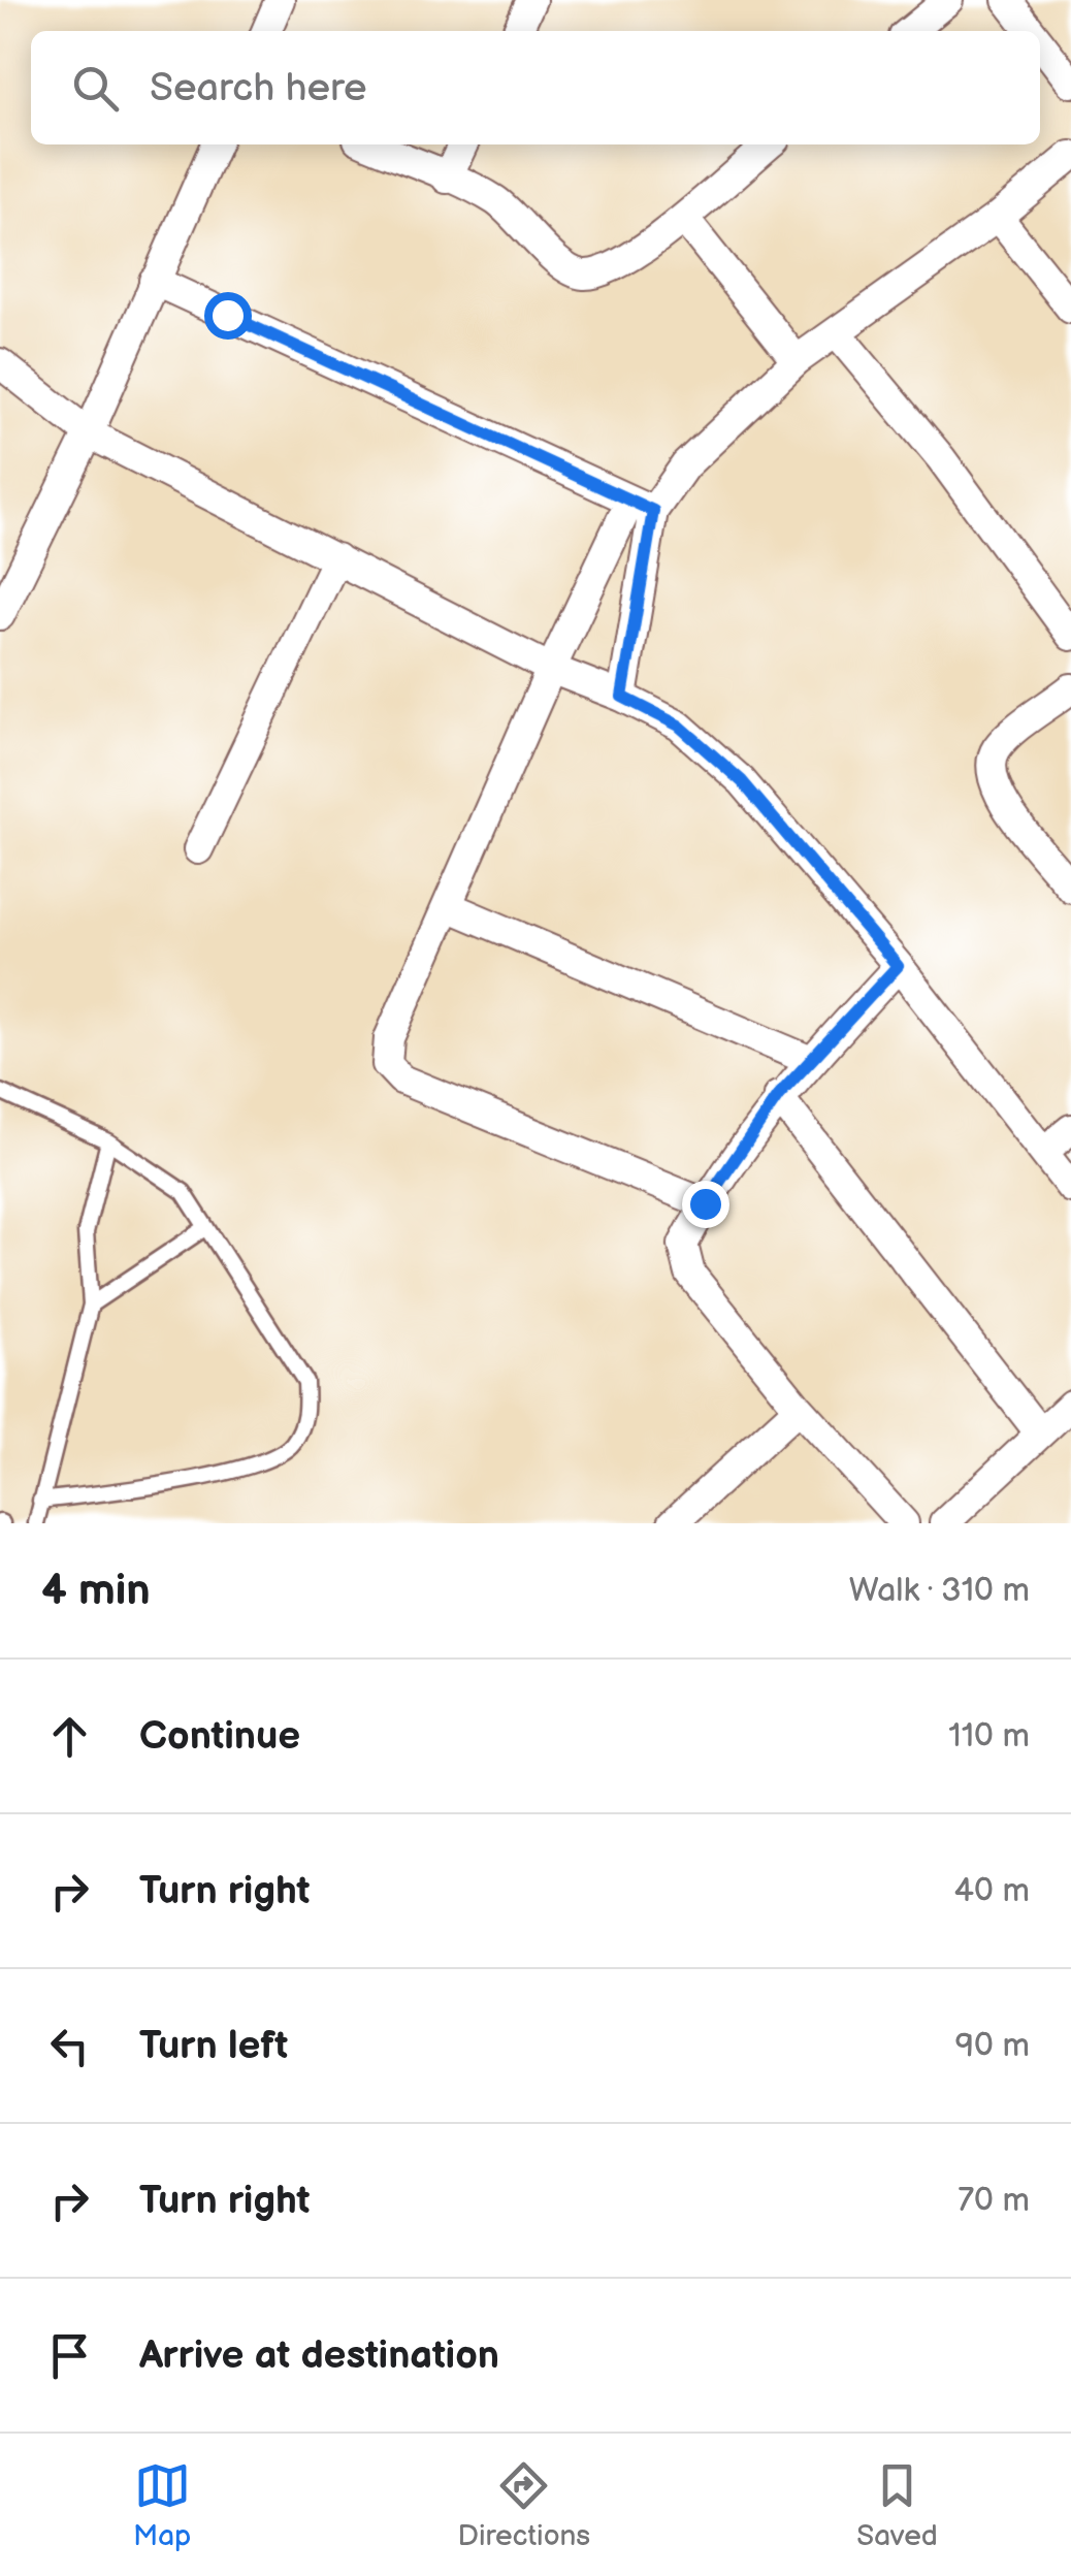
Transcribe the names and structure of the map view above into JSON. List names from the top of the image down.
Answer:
{
  "page": {
    "search": "Search here",
    "heading": ["4 min", "Walk · 310 m"],
    "list": [
      ["Continue", "110 m"],
      ["Turn right", "40 m"],
      ["Turn left", "90 m"],
      ["Turn right", "70 m"],
      "Arrive at destination"
    ],
    "nav": ["Map", "Directions", "Saved"]
  }
}
